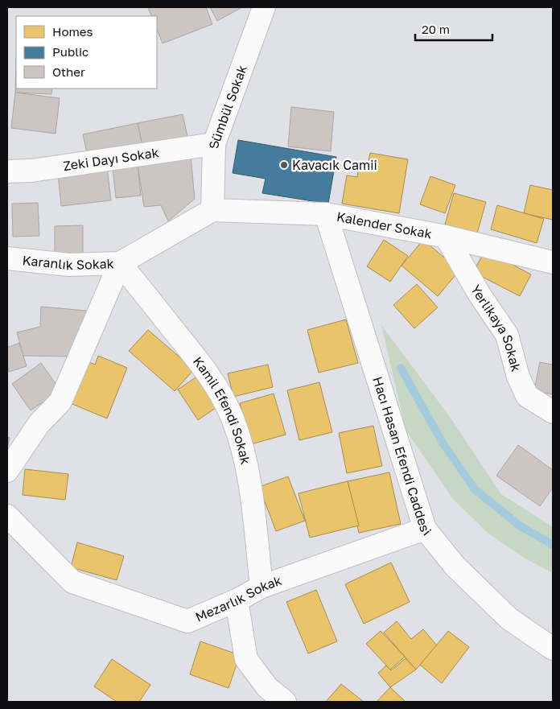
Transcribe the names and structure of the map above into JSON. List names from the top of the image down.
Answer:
{
  "streets": {
    "street": [
      "Sümbül Sokak",
      "Zeki Dayı Sokak",
      "Kalender Sokak",
      "Karanlık Sokak",
      "Yerlikaya Sokak",
      "Kamil Efendi Sokak",
      "Hacı Hasan Efendi Caddesi",
      "Mezarlık Sokak"
    ]
  },
  "crossings": [
    ["Sümbül Sokak", "Zeki Dayı Sokak"],
    ["Sümbül Sokak", "Kalender Sokak"],
    ["Sümbül Sokak", "Karanlık Sokak"],
    ["Kalender Sokak", "Karanlık Sokak"],
    ["Kalender Sokak", "Yerlikaya Sokak"],
    ["Kalender Sokak", "Hacı Hasan Efendi Caddesi"],
    ["Karanlık Sokak", "Kamil Efendi Sokak"],
    ["Kamil Efendi Sokak", "Mezarlık Sokak"],
    ["Hacı Hasan Efendi Caddesi", "Mezarlık Sokak"]
  ],
  "places": ["Kavacık Camii"],
  "legend": ["Homes", "Public", "Other"],
  "scale_bar": "20 m"
}
